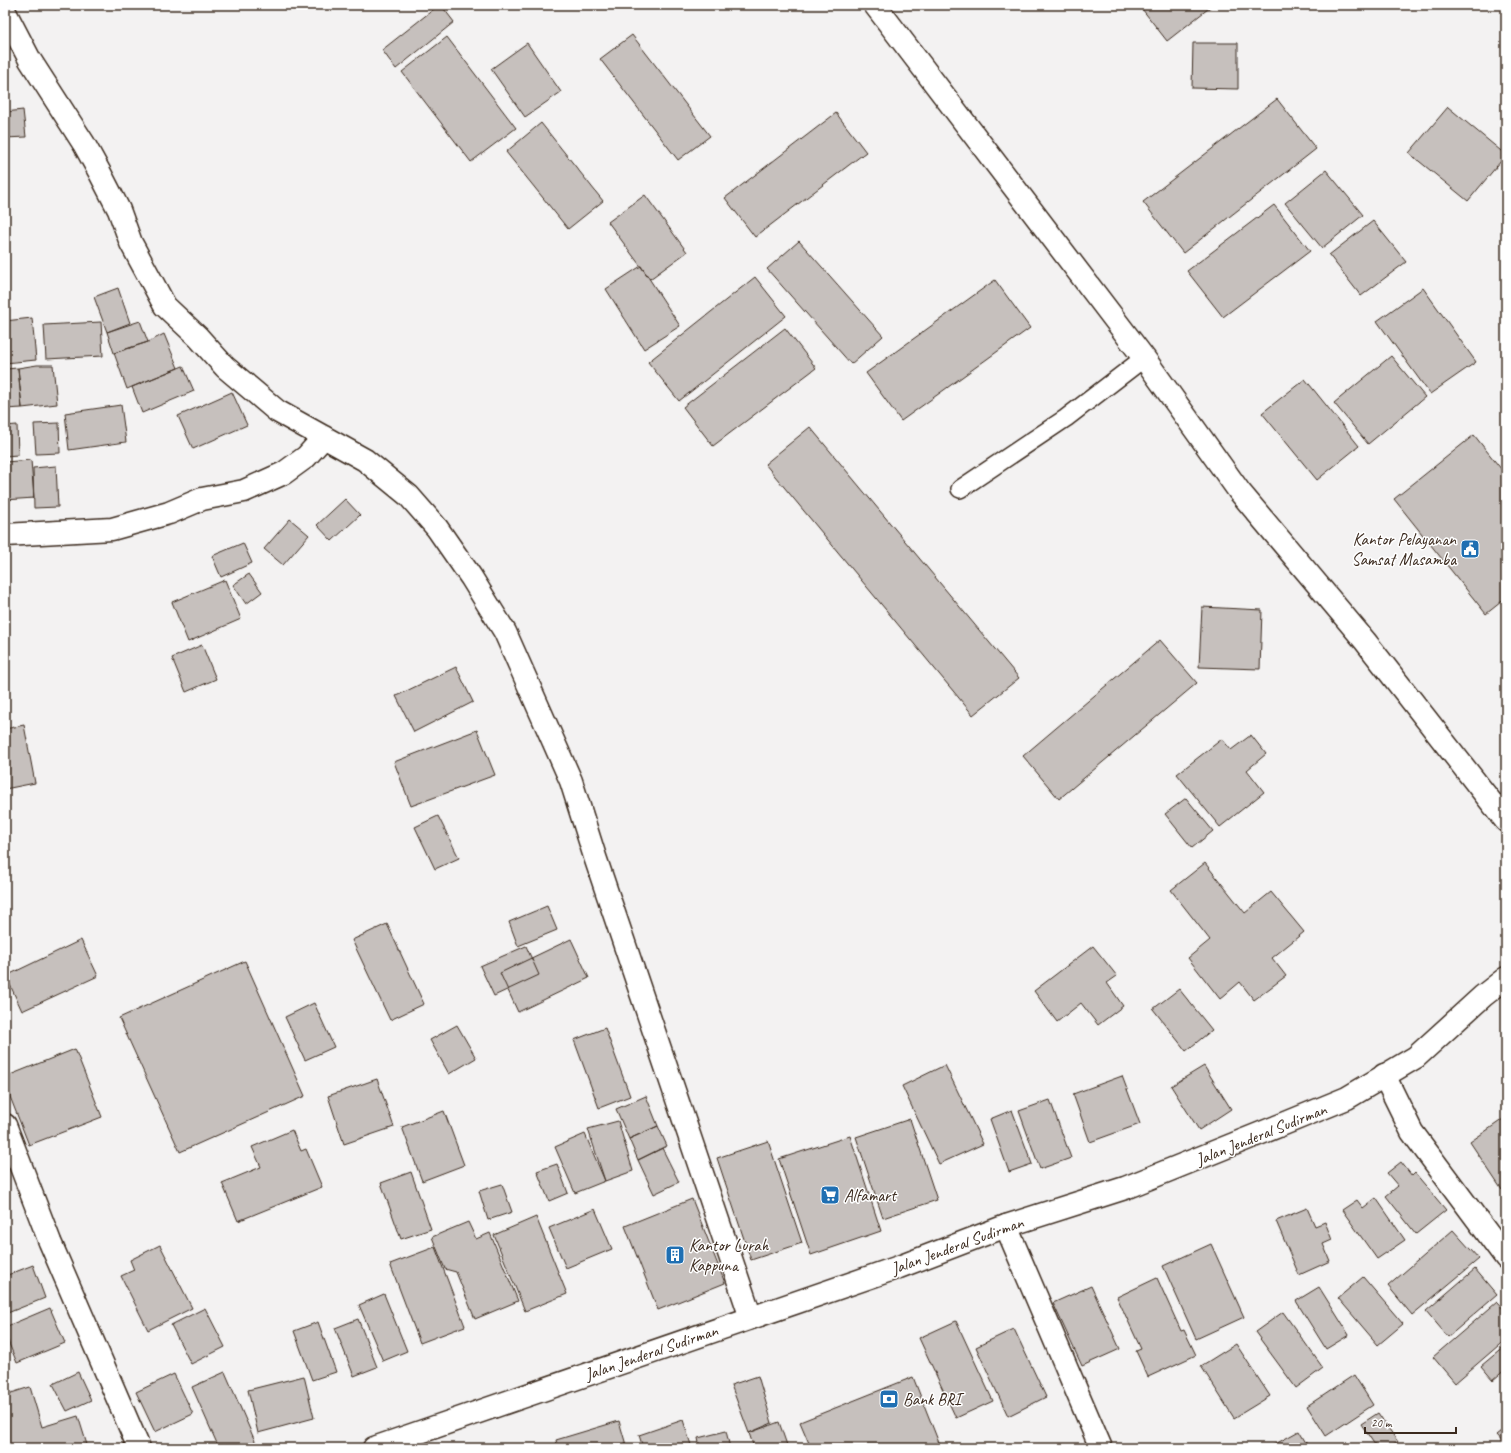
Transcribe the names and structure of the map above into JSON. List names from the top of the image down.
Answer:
{
  "streets": {
    "main road": ["Jalan Jenderal Sudirman"]
  },
  "places": {
    "public building": ["Kantor Pelayanan Samsat Masamba"],
    "supermarket": ["Alfamart"],
    "building": ["Kantor Lurah Kappuna"],
    "bank": ["Bank BRI"]
  },
  "scale_bar": "20 m"
}
